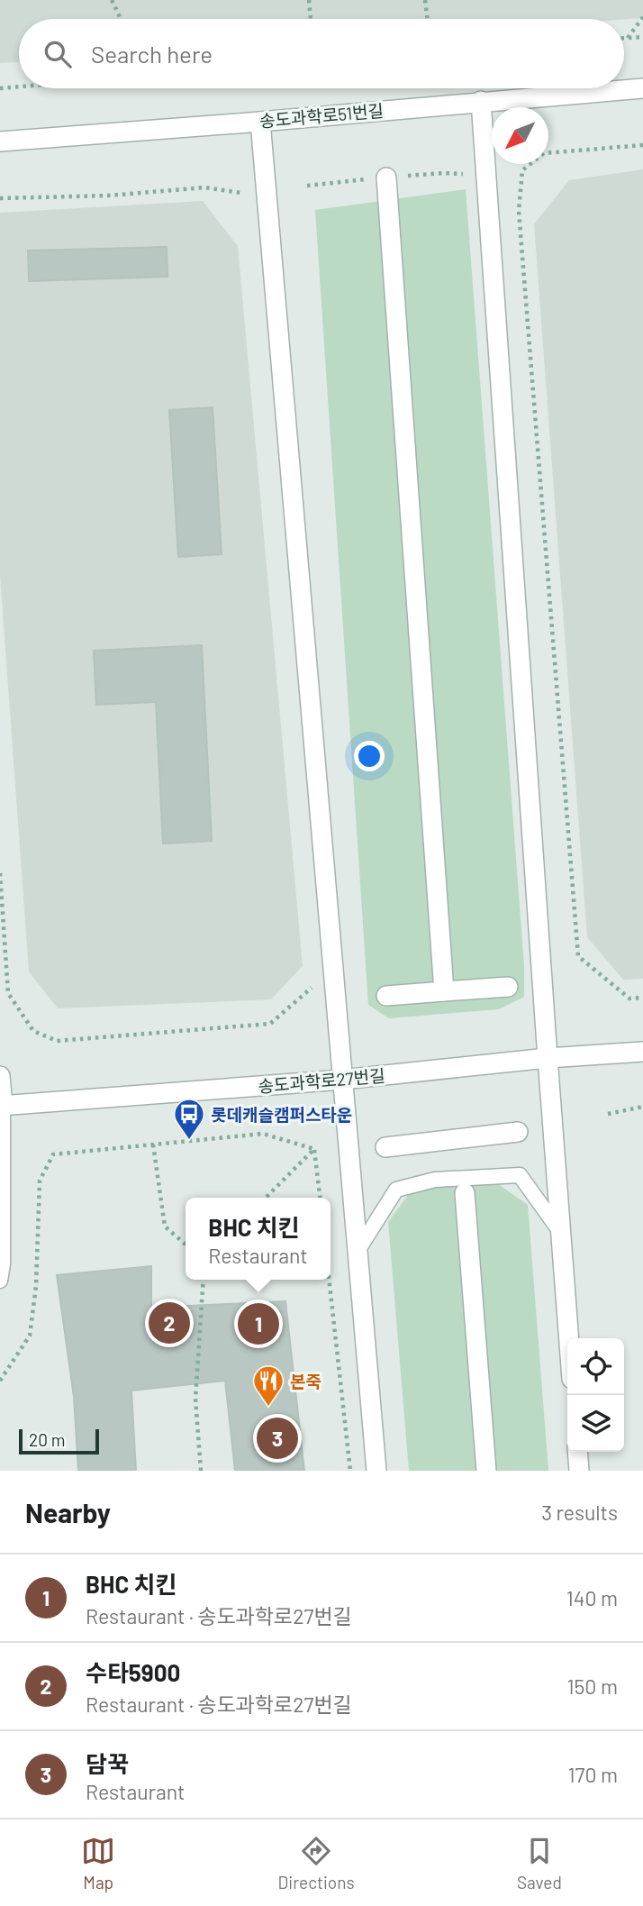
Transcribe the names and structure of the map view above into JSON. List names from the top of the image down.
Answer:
{
  "streets": {
    "street": ["송도과학로51번길", "송도과학로27번길"]
  },
  "places": {
    "bus stop": ["롯데캐슬캠퍼스타운"],
    "restaurant": ["본죽"]
  },
  "scale_bar": "20 m",
  "north": "bottom left",
  "page": {
    "search": "Search here",
    "popup": ["BHC 치킨", "Restaurant"],
    "pins": ["2", "1", "3"],
    "scale": "20 m",
    "heading": ["Nearby", "3 results"],
    "list": [
      {
        "mark": "1",
        "name": "BHC 치킨",
        "note": "Restaurant · 송도과학로27번길",
        "value": "140 m"
      },
      {
        "mark": "2",
        "name": "수타5900",
        "note": "Restaurant · 송도과학로27번길",
        "value": "150 m"
      },
      {
        "mark": "3",
        "name": "담꾹",
        "note": "Restaurant",
        "value": "170 m"
      }
    ],
    "nav": ["Map", "Directions", "Saved"]
  }
}
